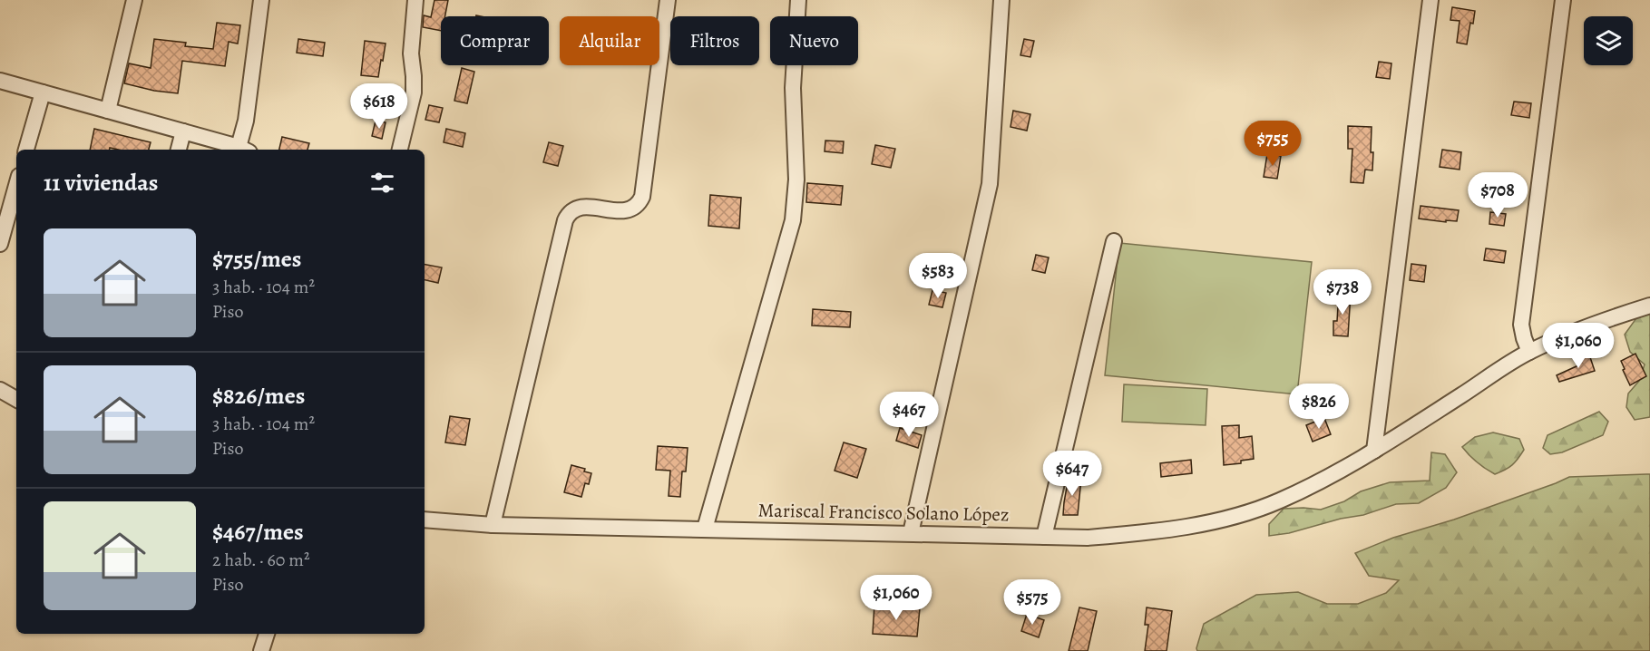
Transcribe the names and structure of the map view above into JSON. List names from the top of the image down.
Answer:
{
  "streets": {
    "street": ["Mariscal Francisco Solano López"]
  },
  "page": {
    "chip": [
      "Comprar",
      "Alquilar",
      "Filtros",
      "Nuevo"
    ],
    "price": [
      "$618",
      "$755",
      "$708",
      "$583",
      "$738",
      "$1,060",
      "$826",
      "$467",
      "$647",
      "$1,060",
      "$575"
    ],
    "heading": "11 viviendas",
    "list": [
      {
        "name": "$755/mes",
        "note": "3 hab. · 104 m² · Piso"
      },
      {
        "name": "$826/mes",
        "note": "3 hab. · 104 m² · Piso"
      },
      {
        "name": "$467/mes",
        "note": "2 hab. · 60 m² · Piso"
      }
    ]
  }
}
